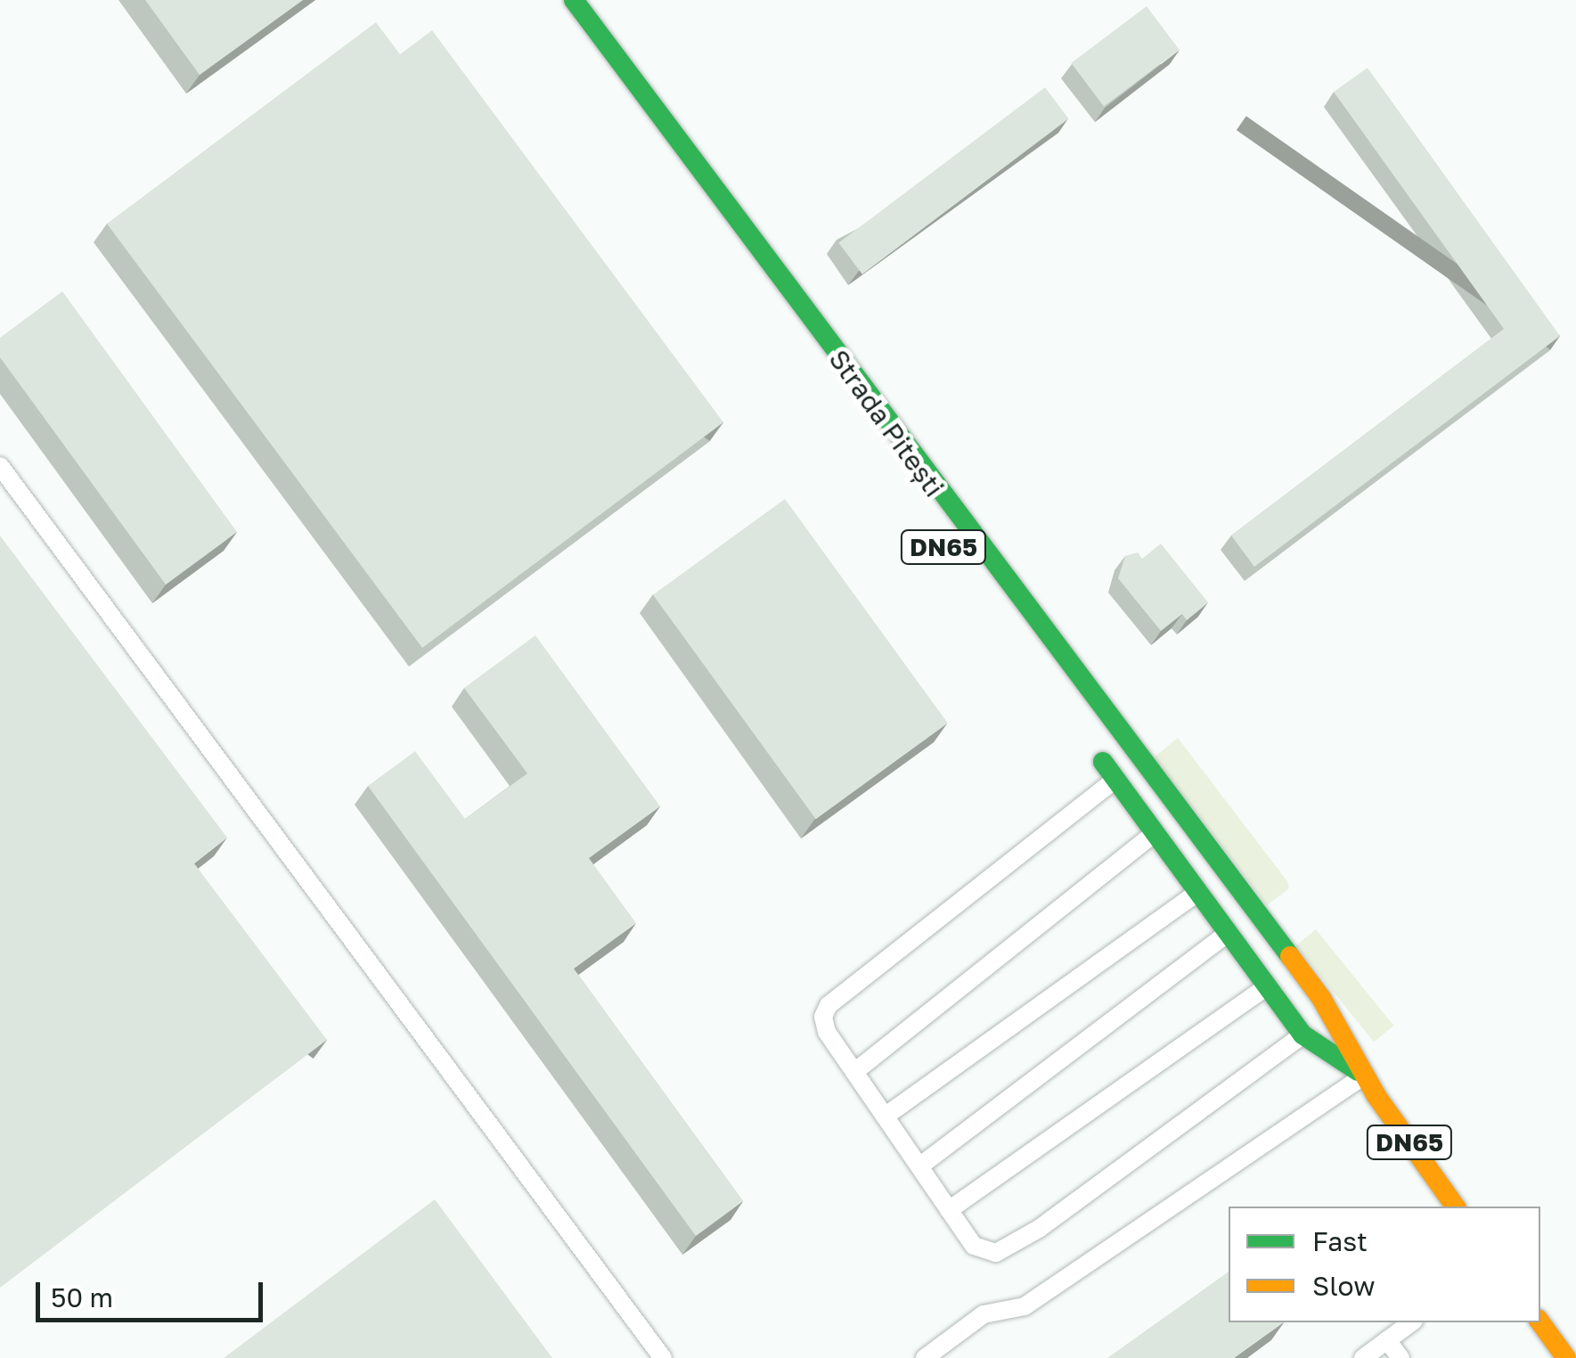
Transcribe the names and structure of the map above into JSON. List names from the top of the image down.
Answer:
{
  "streets": {
    "main road": ["Strada Pitești", "DN65"]
  },
  "legend": ["Fast", "Slow"],
  "scale_bar": "50 m"
}
